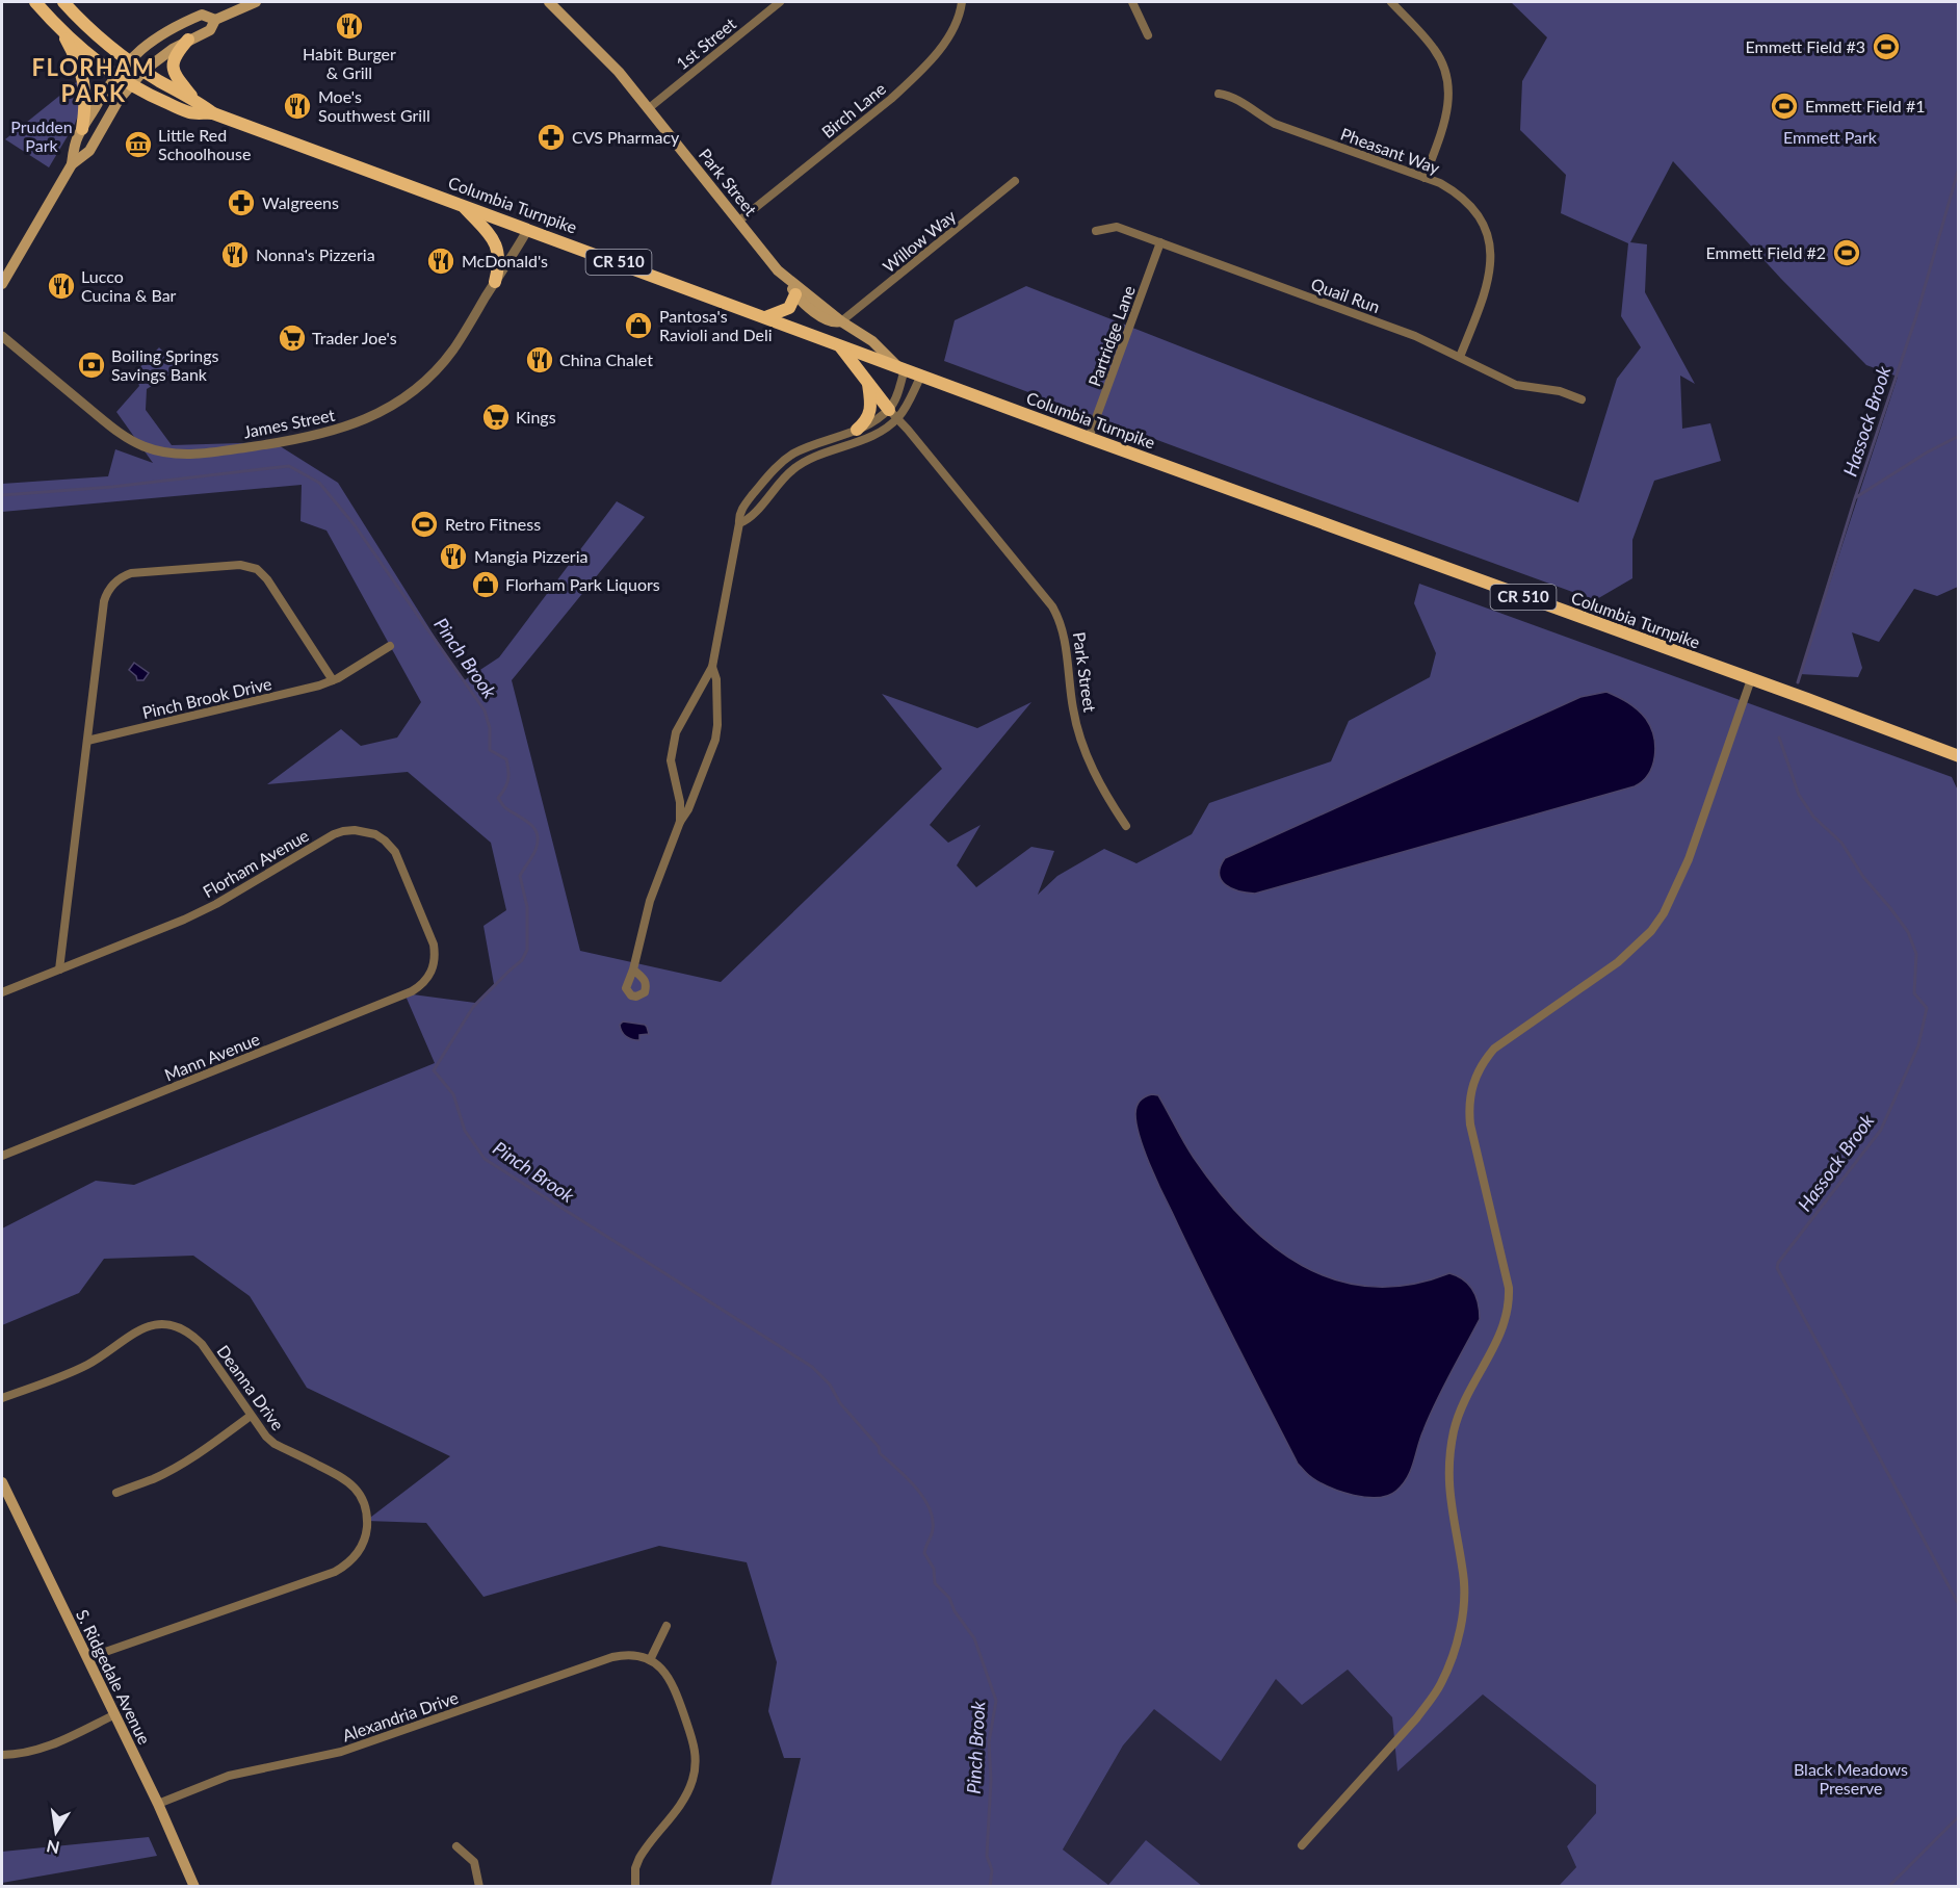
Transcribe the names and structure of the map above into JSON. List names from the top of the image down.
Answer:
{
  "streets": {
    "main road": [
      "Park Street",
      "Columbia Turnpike",
      "CR 510",
      "S. Ridgedale Avenue"
    ],
    "street": [
      "1st Street",
      "Birch Lane",
      "Pheasant Way",
      "Willow Way",
      "Quail Run",
      "Partridge Lane",
      "James Street",
      "Pinch Brook Drive",
      "Florham Avenue",
      "Mann Avenue",
      "Deanna Drive",
      "Alexandria Drive"
    ]
  },
  "crossings": [
    ["1st Street", "Park Street"],
    ["Birch Lane", "Park Street"],
    ["Pheasant Way", "Quail Run"],
    ["Park Street", "Columbia Turnpike"],
    ["Park Street", "Willow Way"],
    ["Columbia Turnpike", "Partridge Lane"],
    ["Columbia Turnpike", "James Street"],
    ["Quail Run", "Partridge Lane"],
    ["Florham Avenue", "Mann Avenue"],
    ["Deanna Drive", "S. Ridgedale Avenue"],
    ["S. Ridgedale Avenue", "Alexandria Drive"]
  ],
  "districts": ["FLORHAM PARK"],
  "water": ["Hassock Brook", "Pinch Brook"],
  "parks": ["Prudden Park", "Emmett Park", "Black Meadows Preserve"],
  "places": {
    "restaurant": [
      "Habit Burger & Grill",
      "Moe's Southwest Grill",
      "Nonna's Pizzeria",
      "McDonald's",
      "Lucco Cucina & Bar",
      "China Chalet",
      "Mangia Pizzeria"
    ],
    "sports": [
      "Emmett Field #3",
      "Emmett Field #1",
      "Emmett Field #2",
      "Retro Fitness"
    ],
    "pharmacy": ["CVS Pharmacy", "Walgreens"],
    "museum": ["Little Red Schoolhouse"],
    "shop": ["Pantosa's Ravioli and Deli", "Florham Park Liquors"],
    "supermarket": ["Trader Joe's", "Kings"],
    "bank": ["Boiling Springs Savings Bank"]
  },
  "north": "bottom"
}
